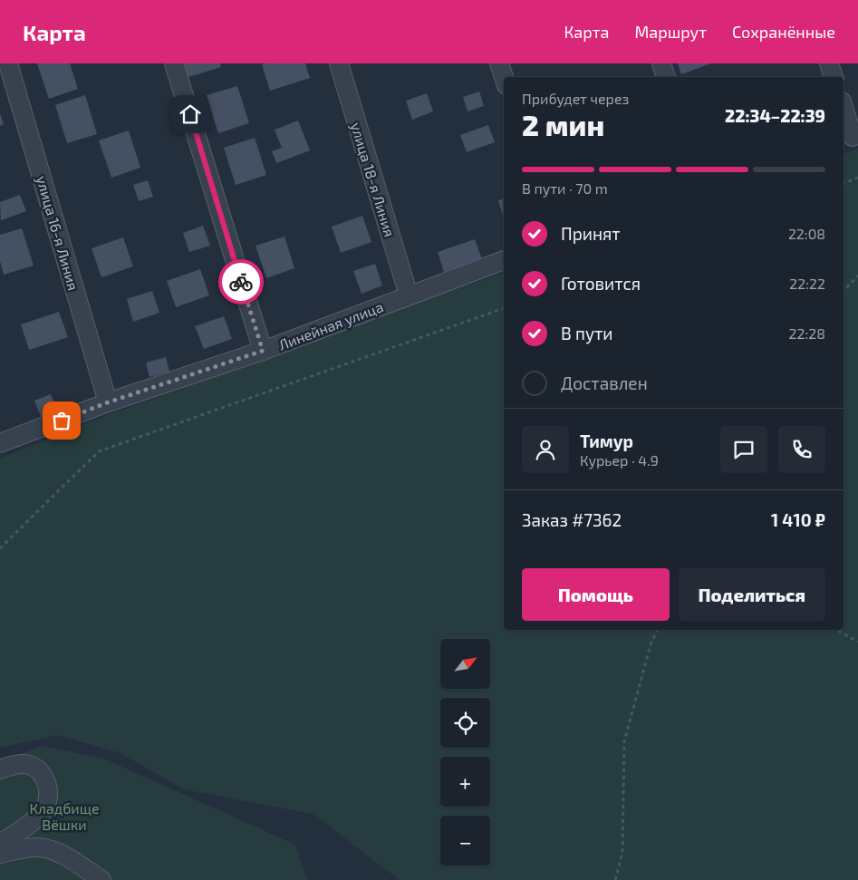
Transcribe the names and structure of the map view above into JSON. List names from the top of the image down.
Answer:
{
  "streets": {
    "street": ["улица 18-я Линия", "улица 16-я Линия", "Линейная улица"]
  },
  "crossings": [
    ["улица 18-я Линия", "Линейная улица"],
    ["улица 16-я Линия", "Линейная улица"]
  ],
  "parks": ["Кладбище Вёшки"],
  "north": "top right",
  "page": {
    "header": "Карта",
    "nav": ["Карта", "Маршрут", "Сохранённые"],
    "heading": ["2 мин", "Прибудет через", "22:34–22:39"],
    "panel": [
      "Тимур",
      "Курьер · 4.9",
      "Заказ #7362",
      "1 410 ₽"
    ],
    "bar": "В пути · 70 m",
    "list": [
      ["Принят", "22:08"],
      ["Готовится", "22:22"],
      ["В пути", "22:28"],
      "Доставлен"
    ],
    "buttons": ["Помощь", "Поделиться"],
    "map_buttons": ["+", "−"]
  }
}
